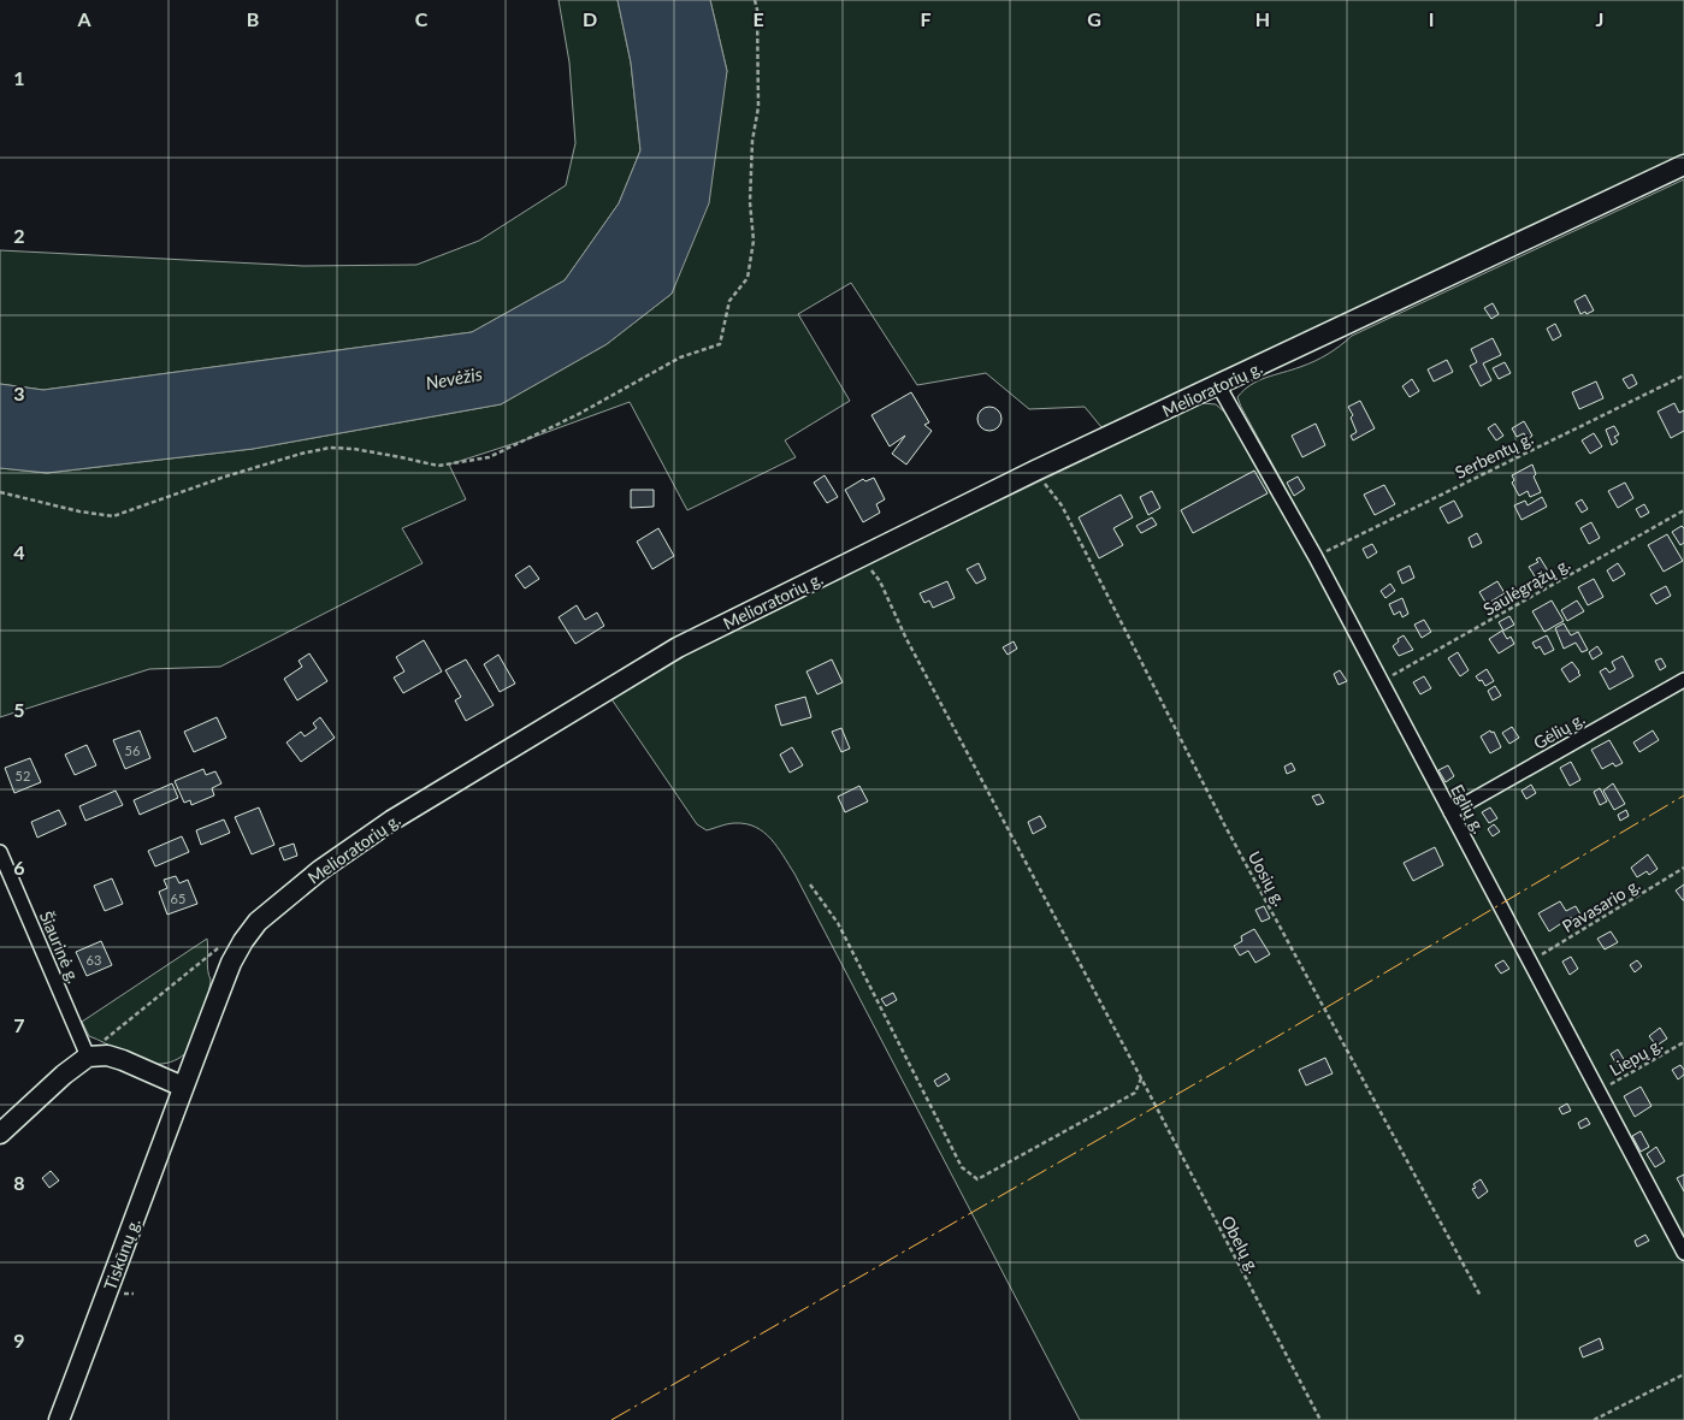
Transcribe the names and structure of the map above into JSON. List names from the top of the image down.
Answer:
{
  "streets": {
    "main road": ["Melioratorių g.", "Tiskūnų g."],
    "street": ["Gėlių g.", "Eglių g.", "Šiaurinė g."],
    "path": [
      "Serbentų g.",
      "Saulėgrąžų g.",
      "Uosių g.",
      "Pavasario g.",
      "Liepų g.",
      "Obelų g."
    ]
  },
  "crossings": [
    ["Melioratorių g.", "Eglių g."],
    ["Melioratorių g.", "Uosių g."],
    ["Melioratorių g.", "Obelų g."],
    ["Melioratorių g.", "Tiskūnų g."],
    ["Serbentų g.", "Eglių g."],
    ["Saulėgrąžų g.", "Eglių g."],
    ["Gėlių g.", "Eglių g."],
    ["Eglių g.", "Pavasario g."],
    ["Eglių g.", "Liepų g."]
  ],
  "water": ["Nevėžis"],
  "house_numbers": [
    "56",
    "52",
    "65",
    "63"
  ],
  "grid": {
    "columns": [
      "A",
      "B",
      "C",
      "D",
      "E",
      "F",
      "G",
      "H",
      "I",
      "J"
    ],
    "rows": [
      "1",
      "2",
      "3",
      "4",
      "5",
      "6",
      "7",
      "8",
      "9"
    ]
  }
}
